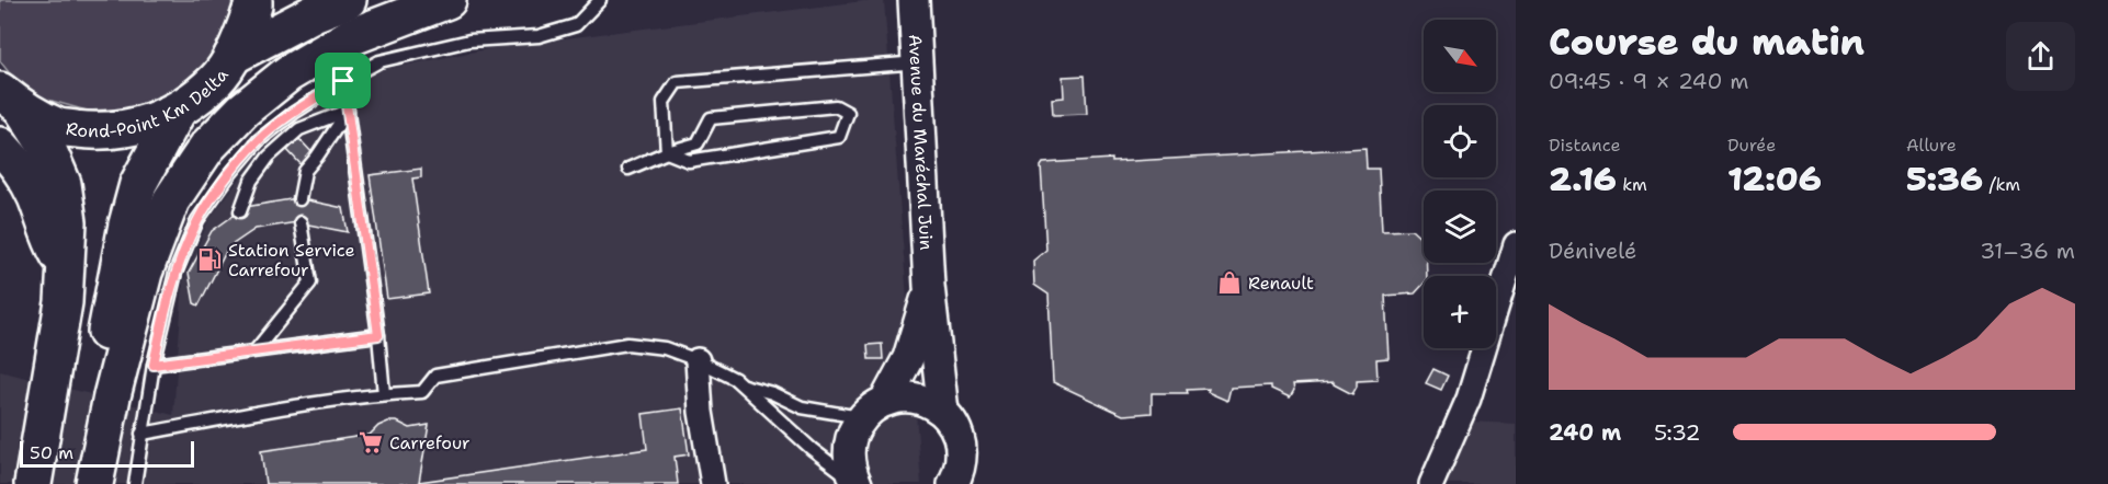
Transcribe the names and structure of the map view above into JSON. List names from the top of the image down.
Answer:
{
  "streets": {
    "main road": ["Rond-Point Km Delta"],
    "street": ["Avenue du Maréchal Juin"]
  },
  "places": {
    "fuel station": ["Station Service Carrefour"],
    "shop": ["Renault"],
    "supermarket": ["Carrefour"]
  },
  "scale_bar": "50 m",
  "north": "bottom right",
  "page": {
    "heading": ["Course du matin", "09:45 · 9 × 240 m"],
    "map_buttons": "+",
    "stats": [
      ["Distance", "2.16 km"],
      ["Durée", "12:06"],
      ["Allure", "5:36 /km"]
    ],
    "chart": ["Dénivelé", "31–36 m"],
    "list": [
      {
        "name": "240 m",
        "note": "5:32"
      }
    ],
    "scale": "50 m"
  }
}
